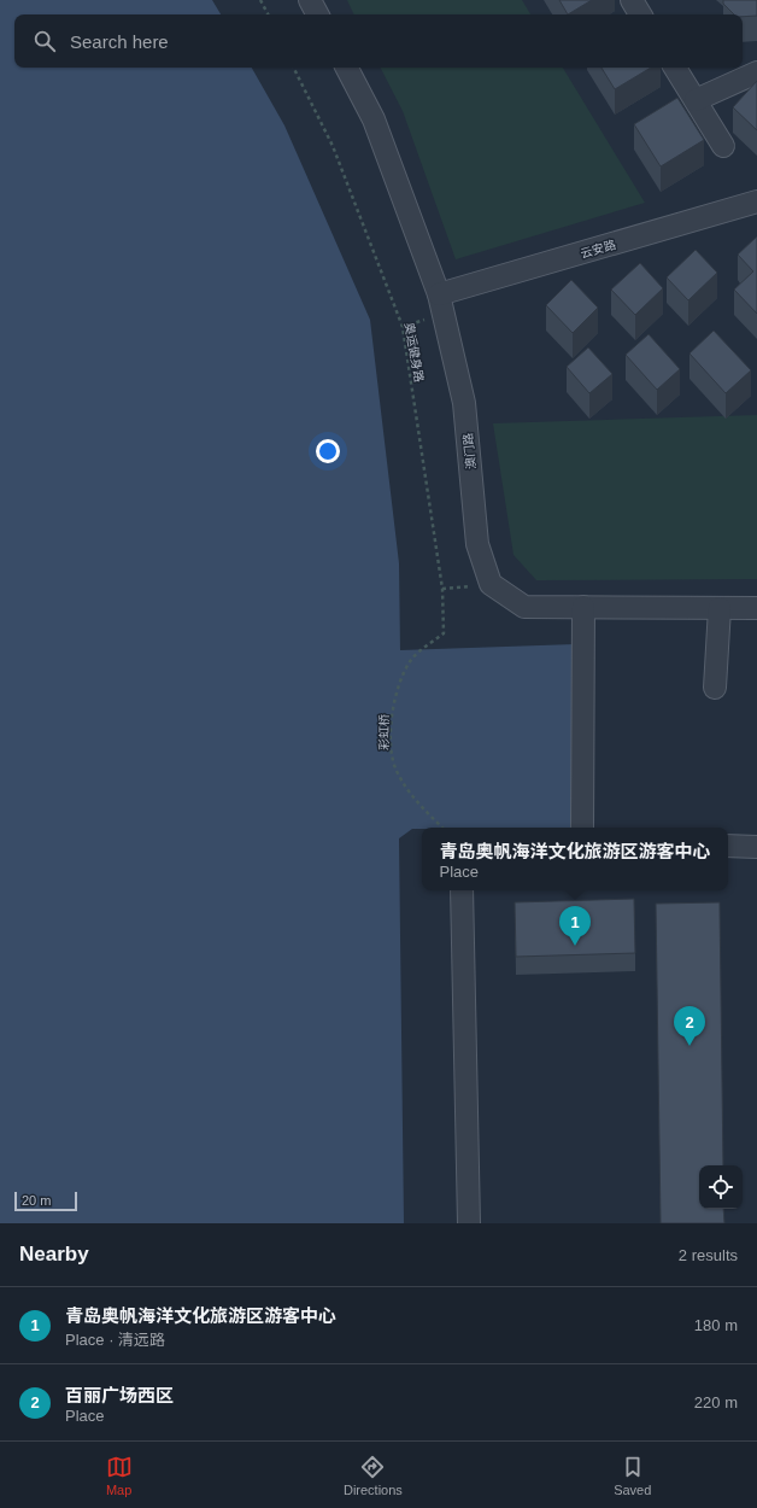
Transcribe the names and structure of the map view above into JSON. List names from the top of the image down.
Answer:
{
  "streets": {
    "street": ["云安路", "澳门路"],
    "path": ["奥运健身路", "彩虹桥"]
  },
  "crossings": [
    ["云安路", "澳门路"],
    ["奥运健身路", "彩虹桥"]
  ],
  "scale_bar": "20 m",
  "page": {
    "search": "Search here",
    "popup": ["青岛奥帆海洋文化旅游区游客中心", "Place"],
    "pins": ["1", "2"],
    "scale": "20 m",
    "heading": ["Nearby", "2 results"],
    "list": [
      {
        "mark": "1",
        "name": "青岛奥帆海洋文化旅游区游客中心",
        "note": "Place · 清远路",
        "value": "180 m"
      },
      {
        "mark": "2",
        "name": "百丽广场西区",
        "note": "Place",
        "value": "220 m"
      }
    ],
    "nav": ["Map", "Directions", "Saved"]
  }
}
